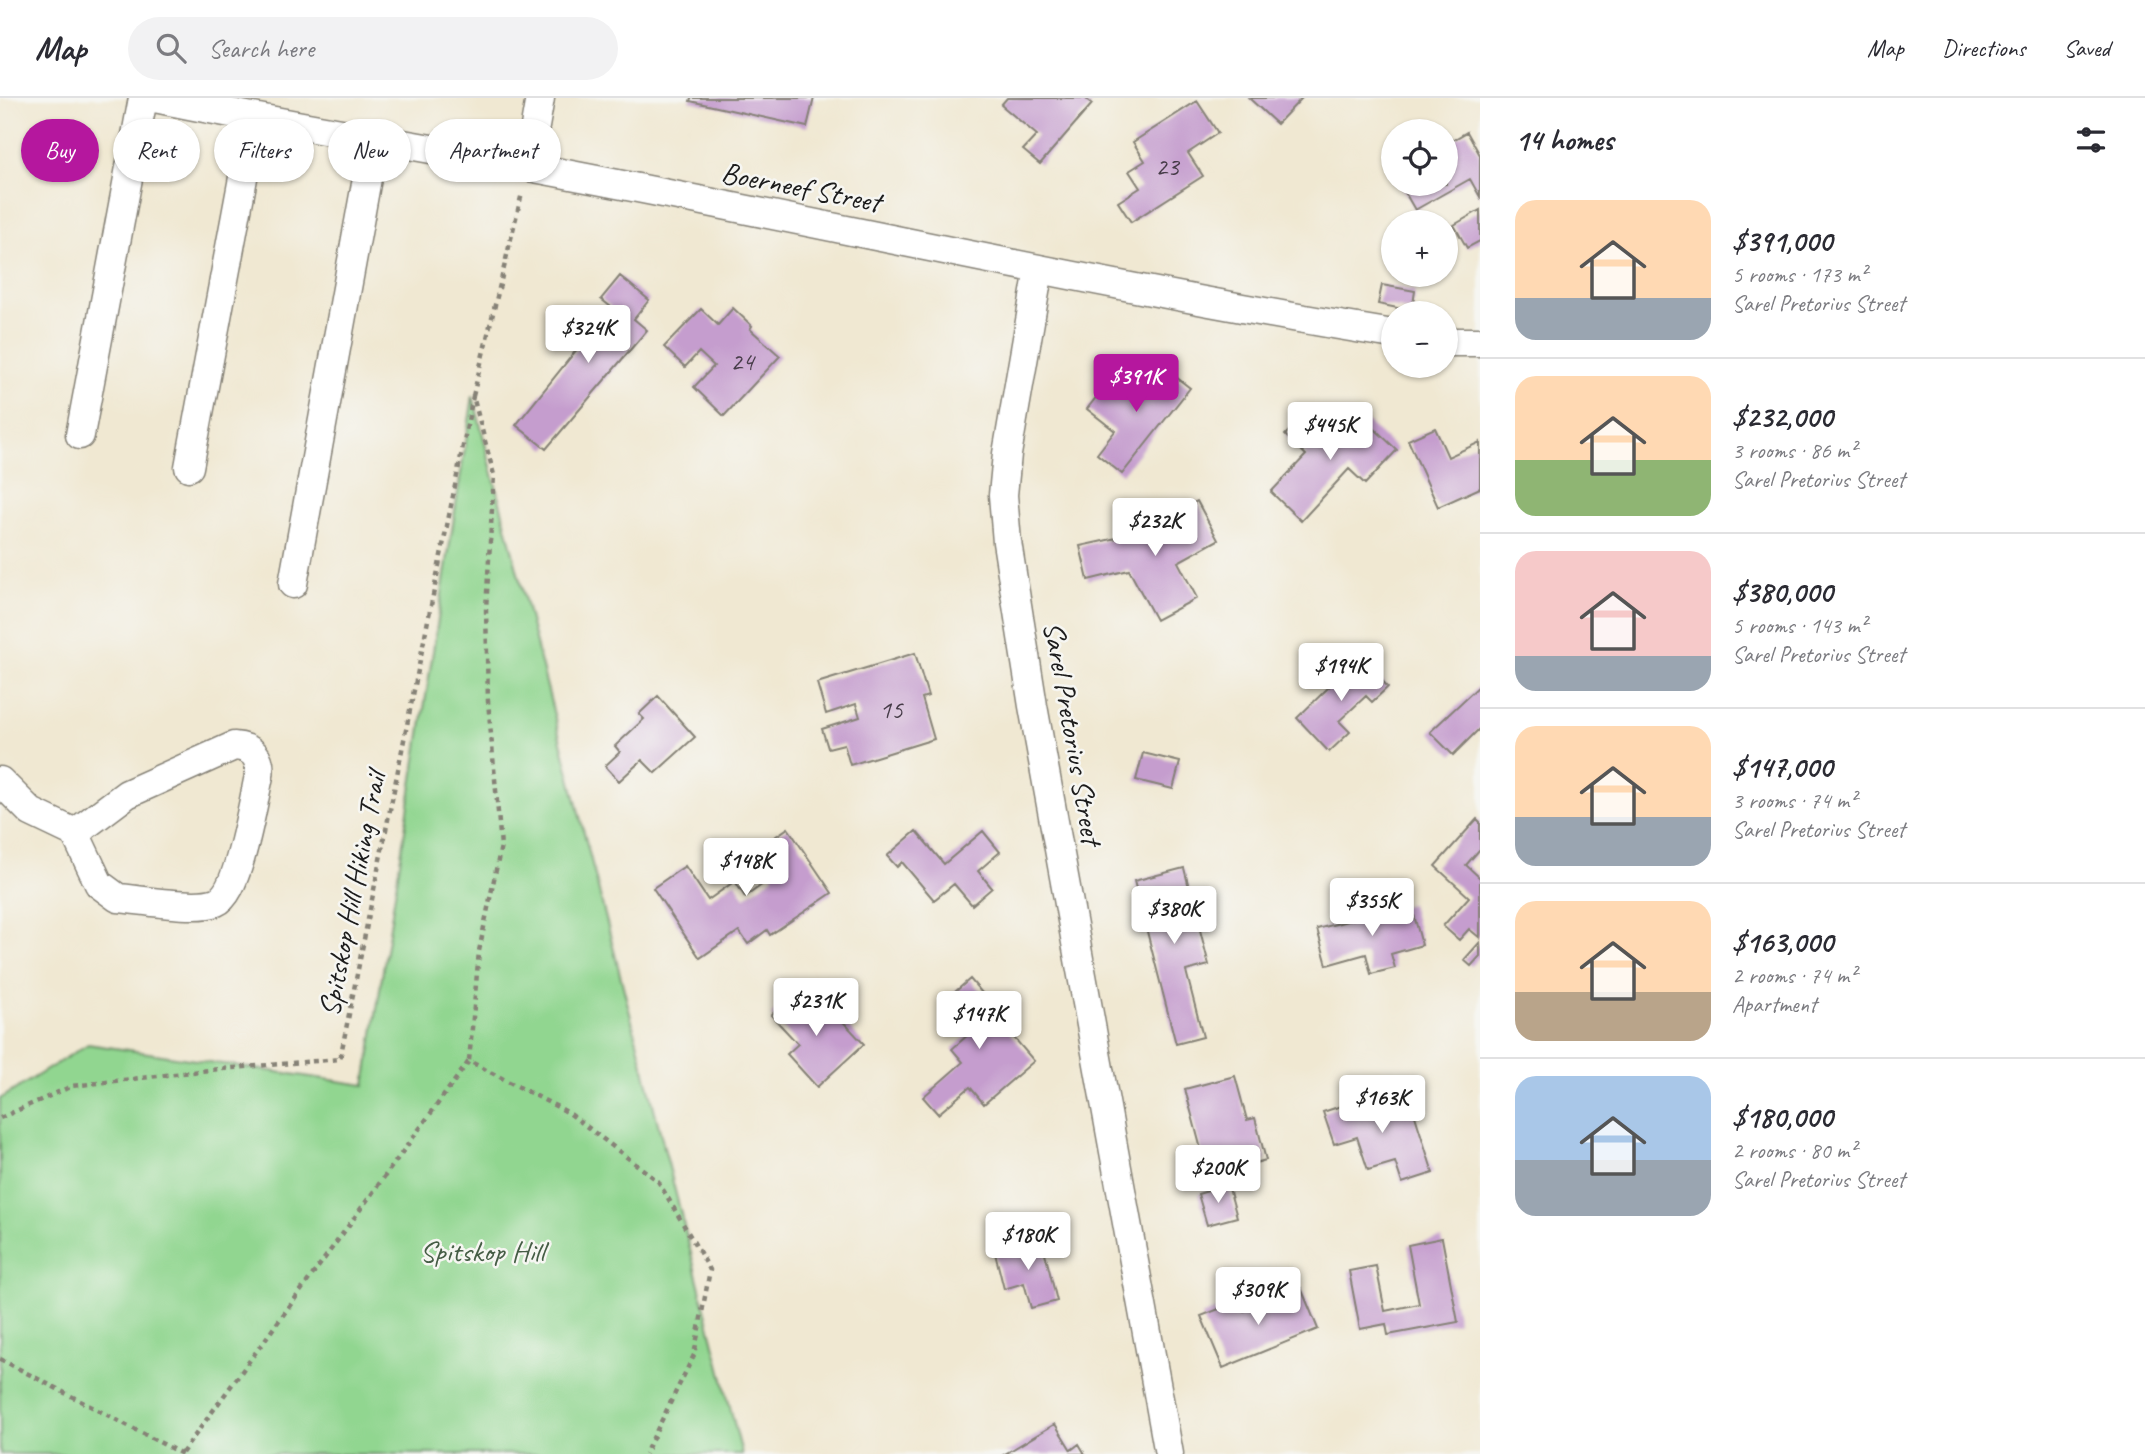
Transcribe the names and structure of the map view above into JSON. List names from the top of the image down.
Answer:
{
  "streets": {
    "street": ["Boerneef Street", "Sarel Pretorius Street"],
    "path": ["Spitskop Hill Hiking Trail"]
  },
  "crossings": [
    ["Boerneef Street", "Sarel Pretorius Street"]
  ],
  "parks": ["Spitskop Hill"],
  "house_numbers": ["23", "24", "15"],
  "page": {
    "header": "Map",
    "search": "Search here",
    "nav": ["Map", "Directions", "Saved"],
    "heading": "14 homes",
    "map_buttons": ["+", "−"],
    "chip": [
      "Buy",
      "Rent",
      "Filters",
      "New",
      "Apartment"
    ],
    "list": [
      {
        "name": "$391,000",
        "note": "5 rooms · 173 m² · Sarel Pretorius Street"
      },
      {
        "name": "$232,000",
        "note": "3 rooms · 86 m² · Sarel Pretorius Street"
      },
      {
        "name": "$380,000",
        "note": "5 rooms · 143 m² · Sarel Pretorius Street"
      },
      {
        "name": "$147,000",
        "note": "3 rooms · 74 m² · Sarel Pretorius Street"
      },
      {
        "name": "$163,000",
        "note": "2 rooms · 74 m² · Apartment"
      },
      {
        "name": "$180,000",
        "note": "2 rooms · 80 m² · Sarel Pretorius Street"
      }
    ],
    "price": [
      "$324K",
      "$391K",
      "$445K",
      "$232K",
      "$194K",
      "$148K",
      "$355K",
      "$380K",
      "$231K",
      "$147K",
      "$163K",
      "$200K",
      "$180K",
      "$309K"
    ]
  }
}
